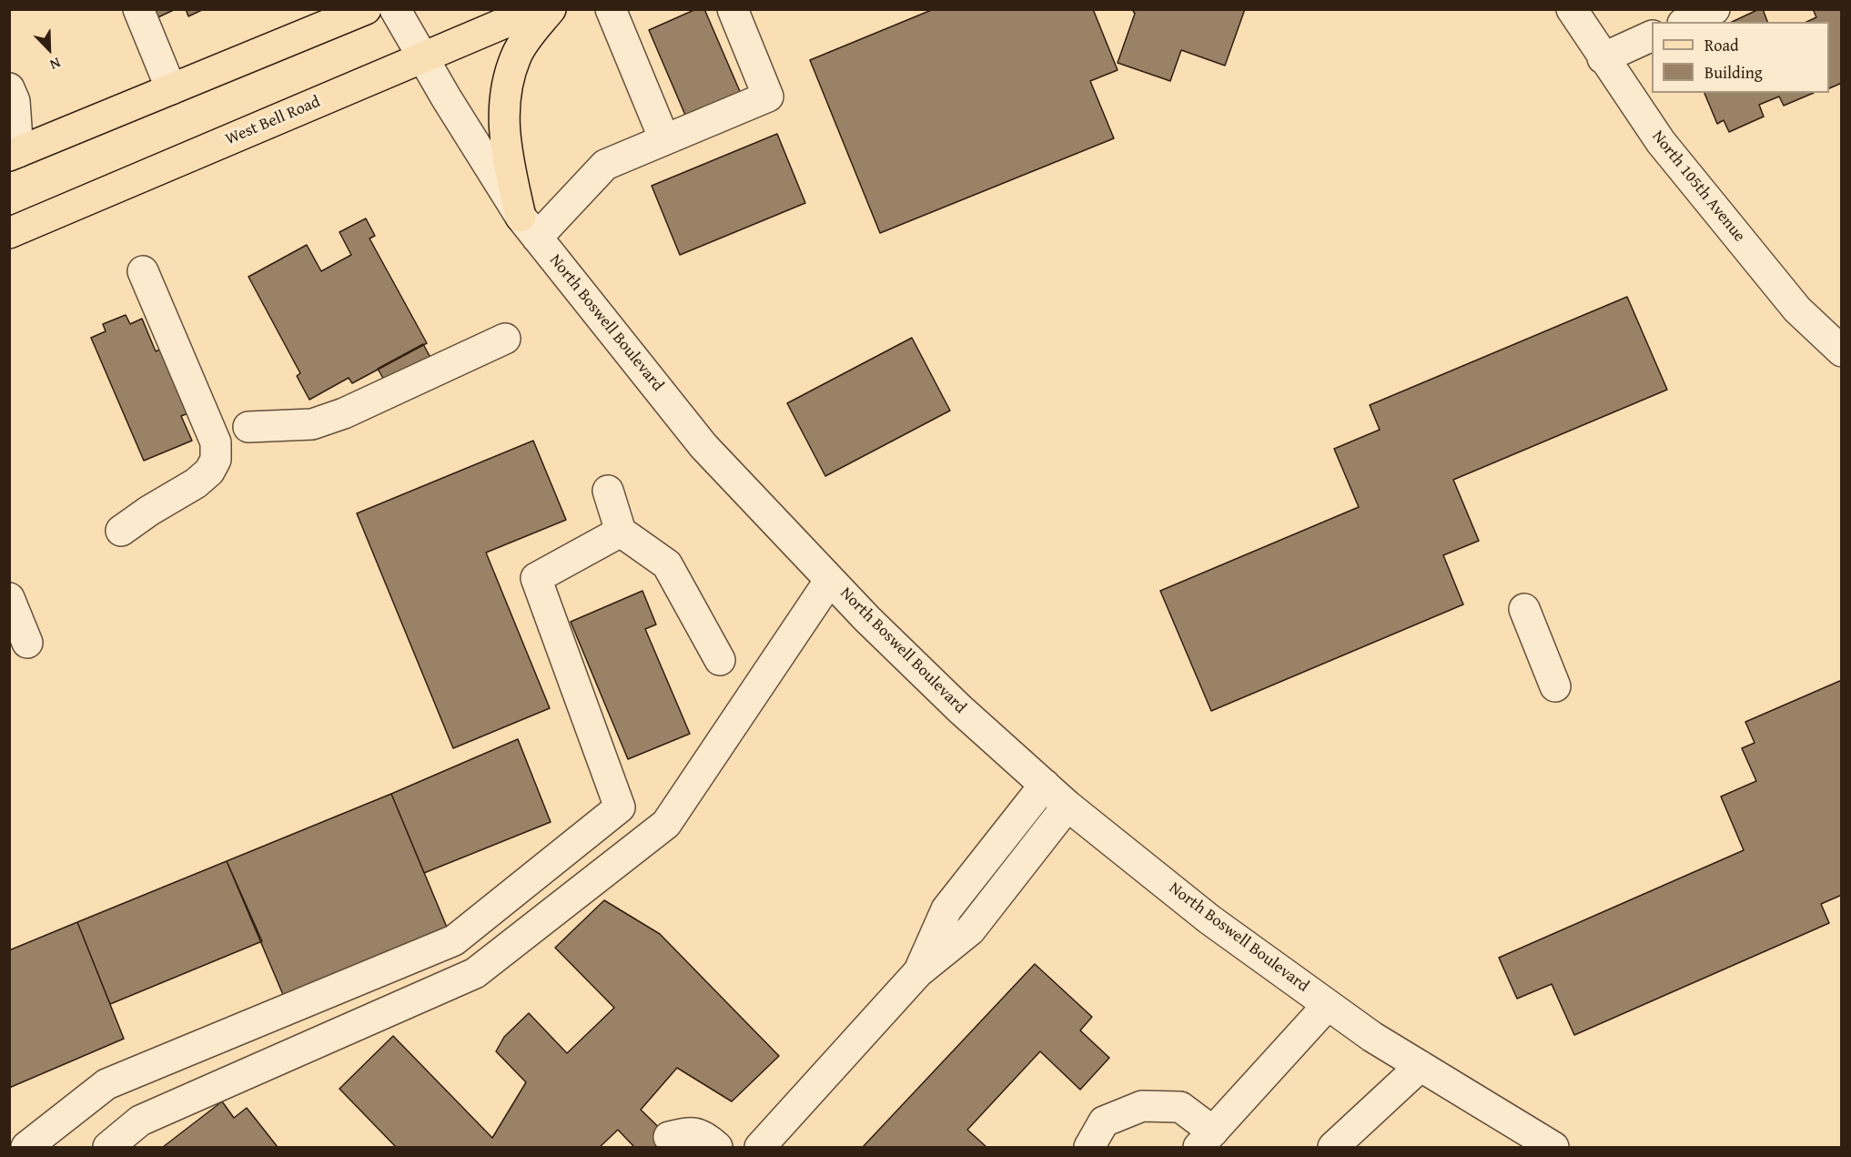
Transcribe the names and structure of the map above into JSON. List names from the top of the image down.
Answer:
{
  "streets": {
    "main road": ["West Bell Road"],
    "street": ["North 105th Avenue", "North Boswell Boulevard"]
  },
  "crossings": [
    ["West Bell Road", "North Boswell Boulevard"]
  ],
  "legend": ["Road", "Building"],
  "north": "bottom right"
}
